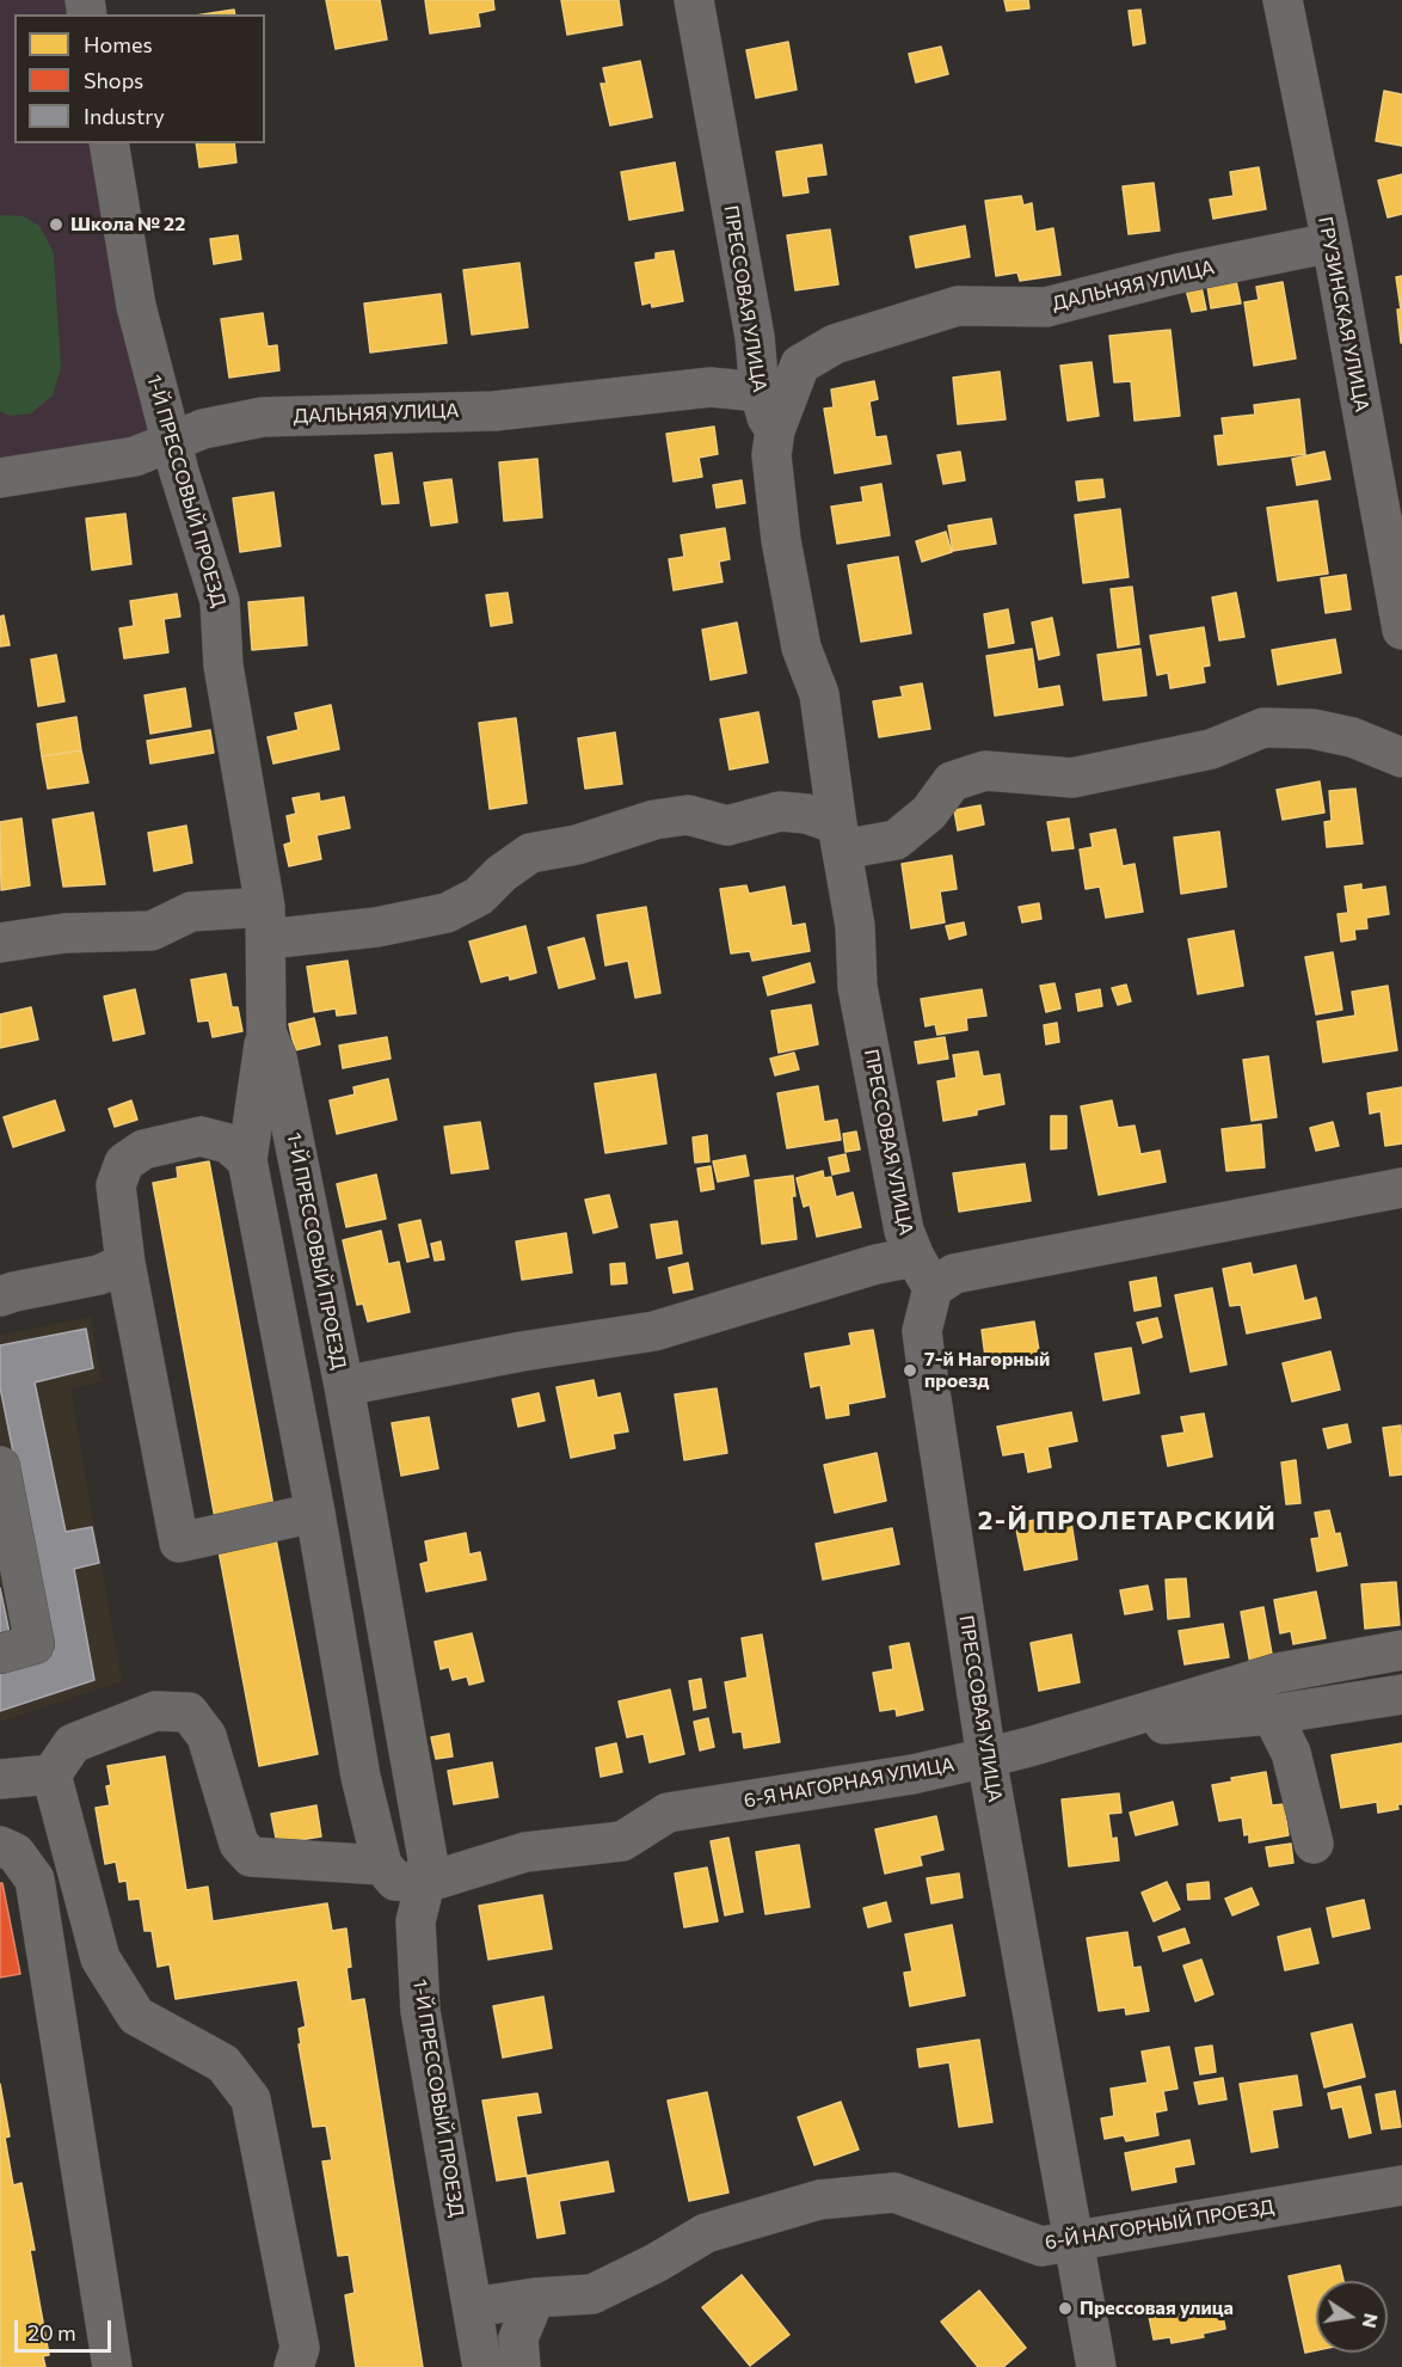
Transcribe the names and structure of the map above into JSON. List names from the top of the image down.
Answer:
{
  "streets": {
    "street": [
      "ДАЛЬНЯЯ УЛИЦА",
      "ПРЕССОВАЯ УЛИЦА",
      "ГРУЗИНСКАЯ УЛИЦА",
      "1-Й ПРЕССОВЫЙ ПРОЕЗД",
      "6-Я НАГОРНАЯ УЛИЦА",
      "6-Й НАГОРНЫЙ ПРОЕЗД"
    ]
  },
  "crossings": [
    ["ДАЛЬНЯЯ УЛИЦА", "ПРЕССОВАЯ УЛИЦА"],
    ["ДАЛЬНЯЯ УЛИЦА", "ГРУЗИНСКАЯ УЛИЦА"],
    ["ДАЛЬНЯЯ УЛИЦА", "1-Й ПРЕССОВЫЙ ПРОЕЗД"],
    ["ПРЕССОВАЯ УЛИЦА", "6-Я НАГОРНАЯ УЛИЦА"],
    ["ПРЕССОВАЯ УЛИЦА", "6-Й НАГОРНЫЙ ПРОЕЗД"],
    ["1-Й ПРЕССОВЫЙ ПРОЕЗД", "6-Я НАГОРНАЯ УЛИЦА"],
    ["1-Й ПРЕССОВЫЙ ПРОЕЗД", "6-Й НАГОРНЫЙ ПРОЕЗД"]
  ],
  "districts": ["2-Й ПРОЛЕТАРСКИЙ"],
  "places": ["Школа № 22", "7-й Нагорный проезд", "Прессовая улица"],
  "legend": ["Homes", "Shops", "Industry"],
  "scale_bar": "20 m",
  "north": "right"
}
